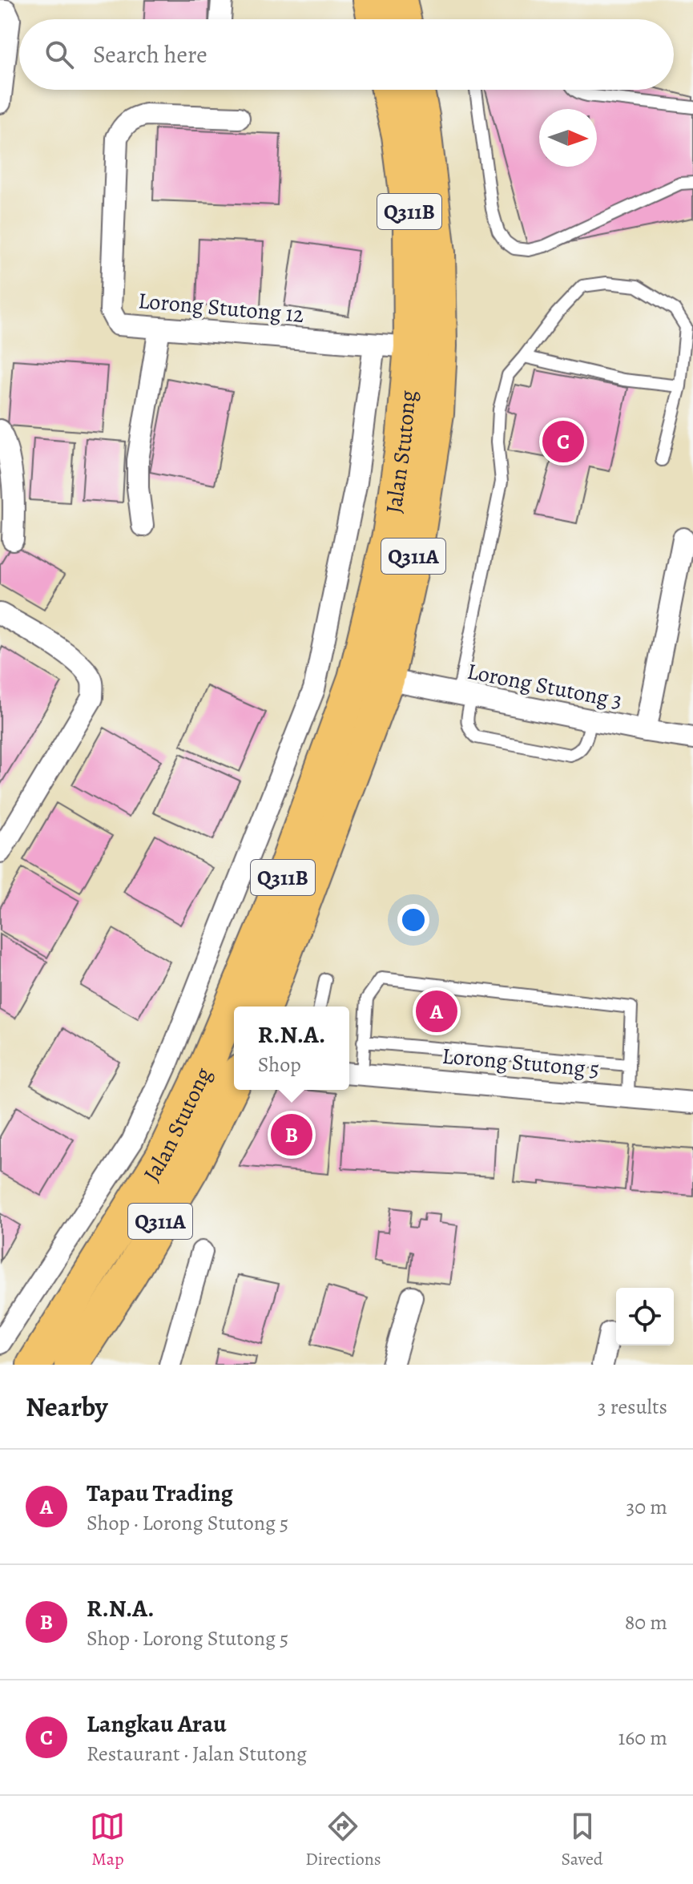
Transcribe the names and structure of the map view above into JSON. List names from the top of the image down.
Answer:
{
  "streets": {
    "main road": ["Q311B", "Jalan Stutong", "Q311A"],
    "street": ["Lorong Stutong 12", "Lorong Stutong 3", "Lorong Stutong 5"]
  },
  "crossings": [
    ["Lorong Stutong 12", "Jalan Stutong"],
    ["Jalan Stutong", "Lorong Stutong 3"]
  ],
  "north": "right",
  "page": {
    "search": "Search here",
    "pins": ["C", "A", "B"],
    "popup": ["R.N.A.", "Shop"],
    "heading": ["Nearby", "3 results"],
    "list": [
      {
        "mark": "A",
        "name": "Tapau Trading",
        "note": "Shop · Lorong Stutong 5",
        "value": "30 m"
      },
      {
        "mark": "B",
        "name": "R.N.A.",
        "note": "Shop · Lorong Stutong 5",
        "value": "80 m"
      },
      {
        "mark": "C",
        "name": "Langkau Arau",
        "note": "Restaurant · Jalan Stutong",
        "value": "160 m"
      }
    ],
    "nav": ["Map", "Directions", "Saved"]
  }
}
